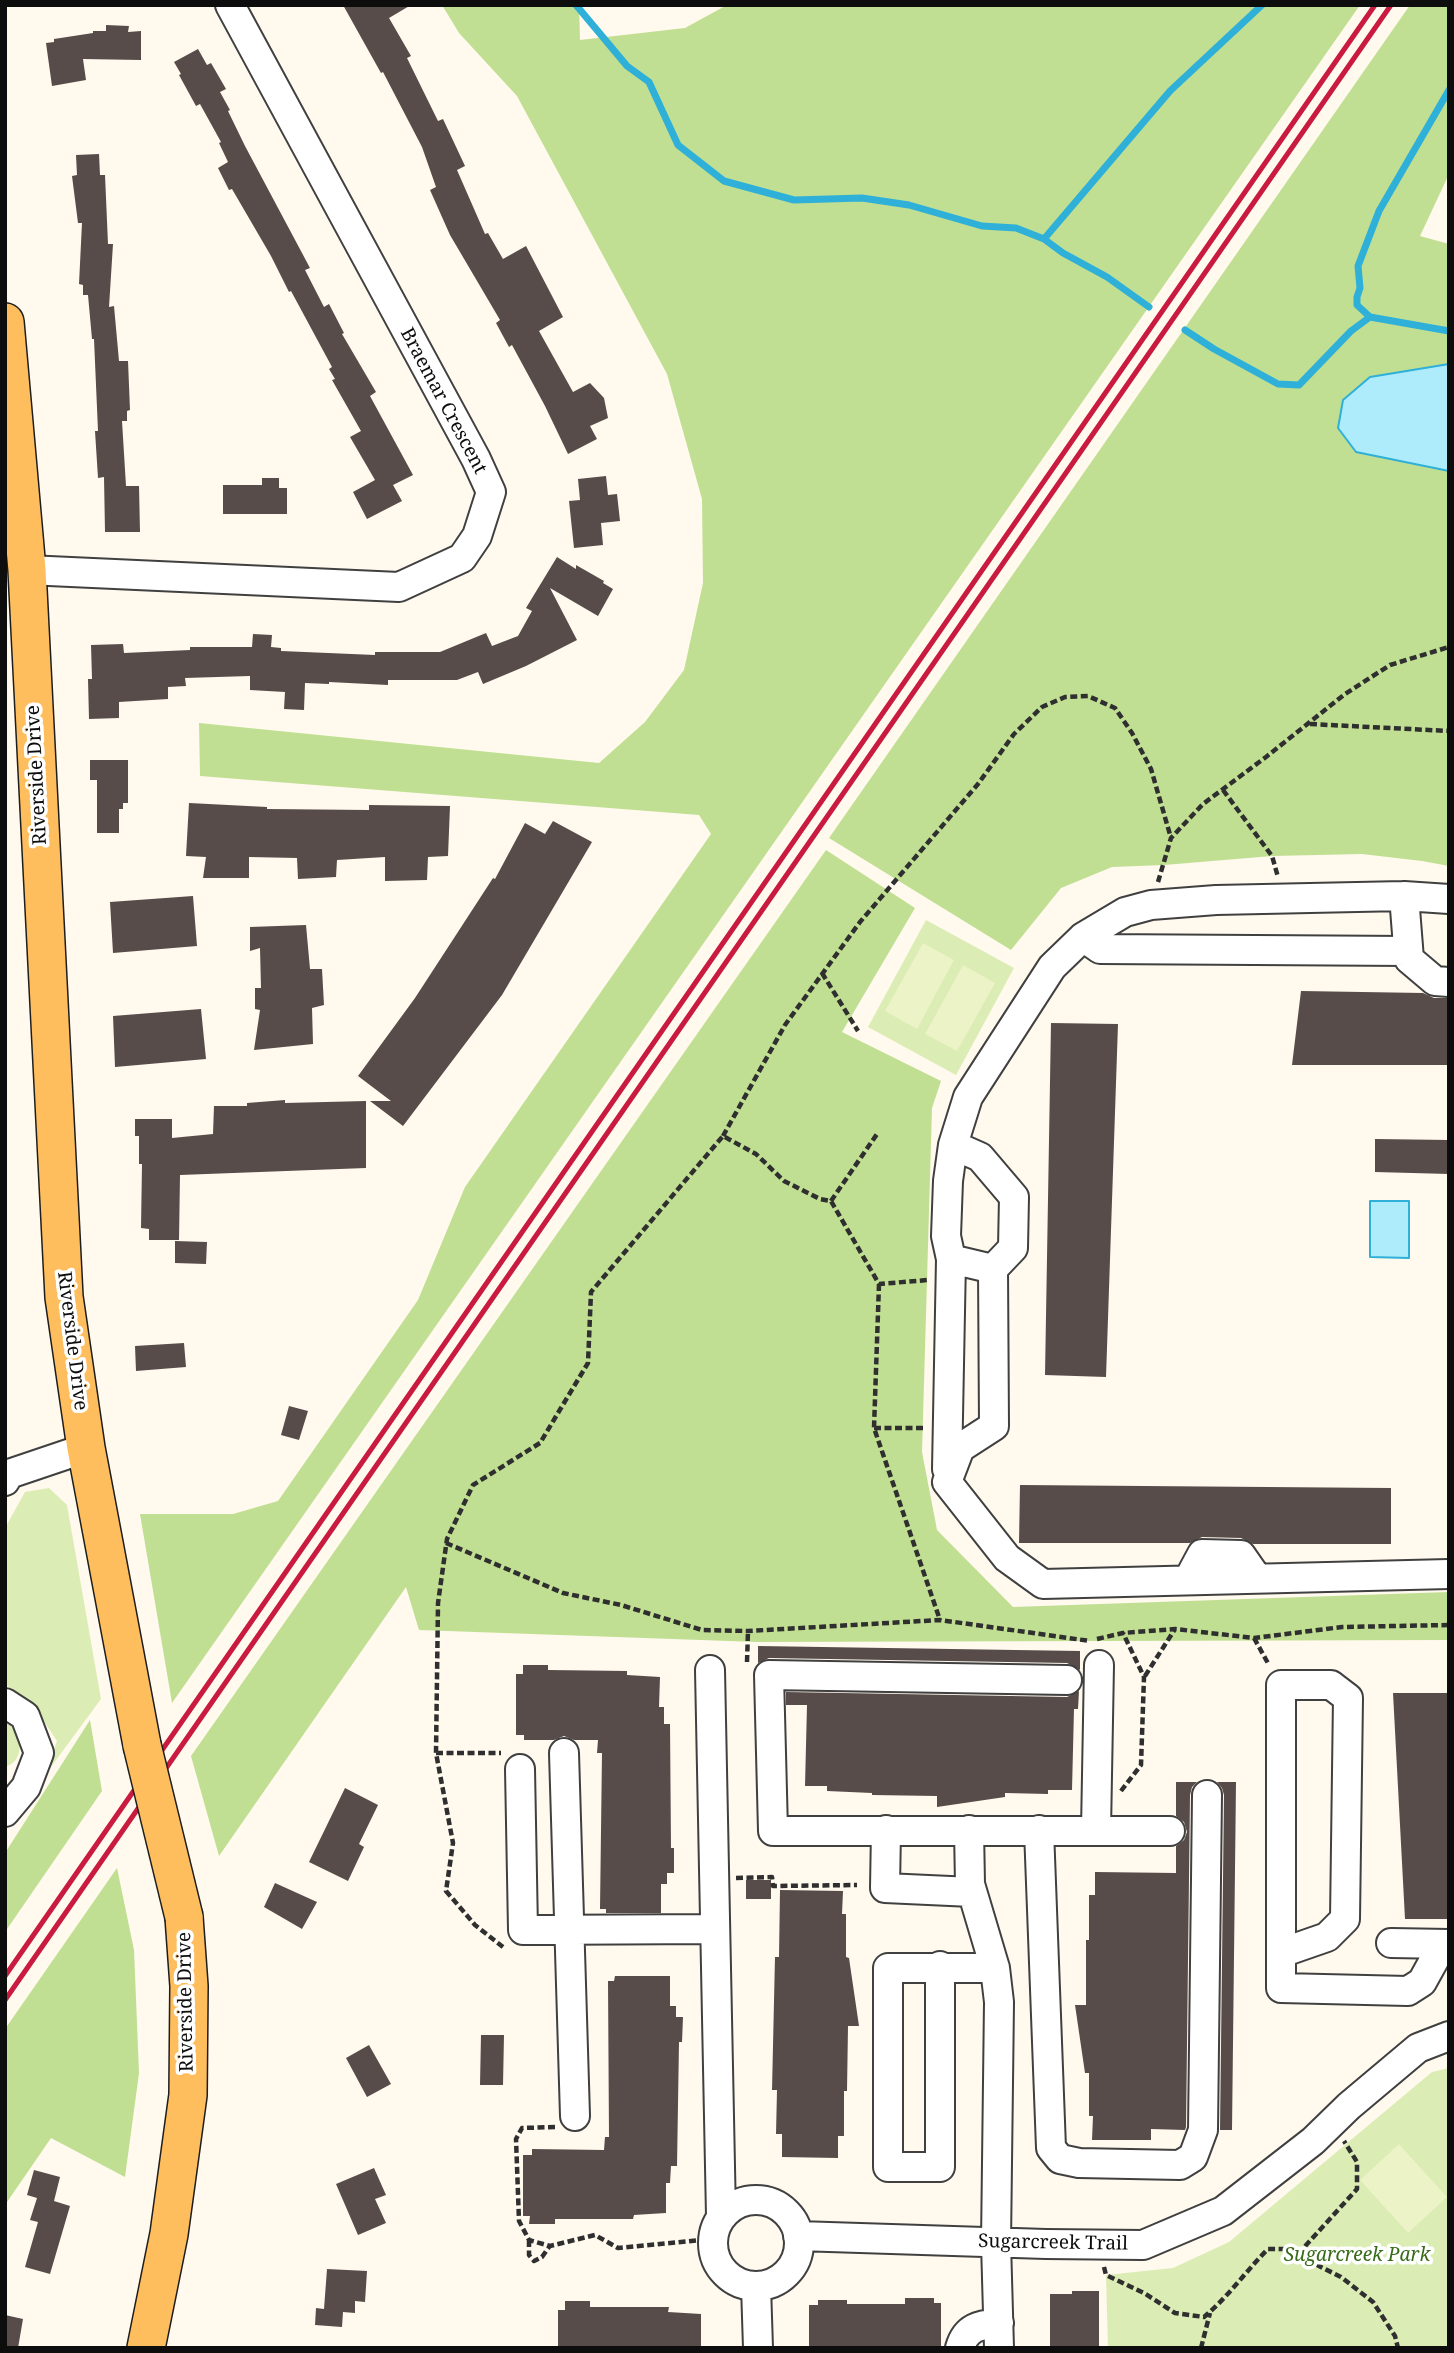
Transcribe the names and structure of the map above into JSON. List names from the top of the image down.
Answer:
{
  "streets": {
    "main road": ["Riverside Drive"],
    "street": ["Braemar Crescent", "Sugarcreek Trail"]
  },
  "crossings": [
    ["Braemar Crescent", "Riverside Drive"]
  ],
  "parks": ["Sugarcreek Park"]
}
